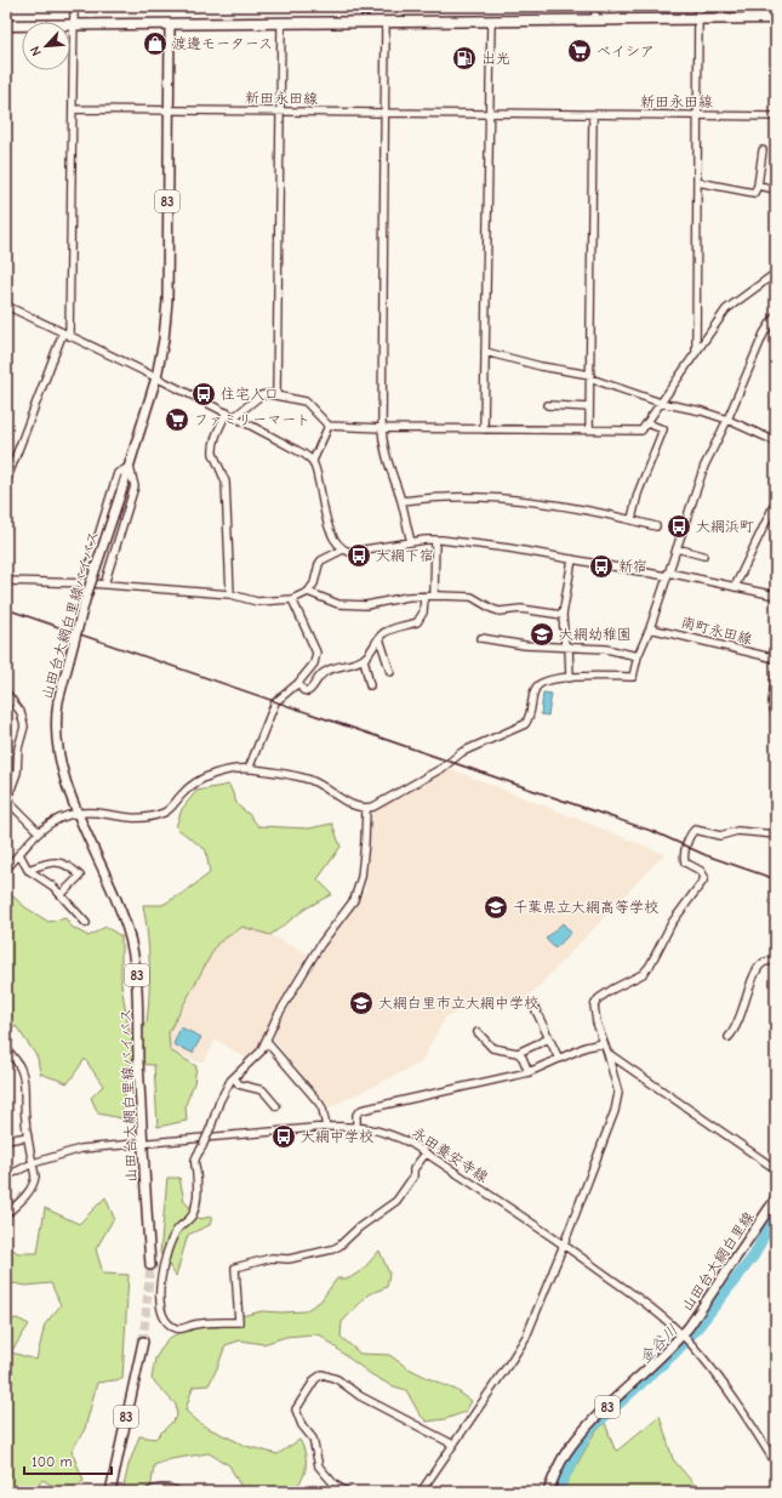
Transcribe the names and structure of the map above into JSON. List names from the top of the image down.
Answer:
{
  "streets": {
    "main road": ["83", "山田台大網白里線バイパス", "山田台大網白里線"],
    "street": ["新田永田線", "南町永田線", "永田養安寺線"]
  },
  "crossings": [
    ["新田永田線", "山田台大網白里線バイパス"],
    ["山田台大網白里線バイパス", "永田養安寺線"],
    ["永田養安寺線", "山田台大網白里線"]
  ],
  "water": ["金谷川"],
  "places": {
    "shop": ["渡邊モータース"],
    "supermarket": ["ベイシア", "ファミリーマート"],
    "fuel station": ["出光"],
    "bus stop": [
      "住宅入口",
      "大網浜町",
      "大網下宿",
      "新宿",
      "大網中学校"
    ],
    "school or university": ["大網幼稚園", "千葉県立大網高等学校", "大網白里市立大網中学校"]
  },
  "scale_bar": "100 m",
  "north": "bottom left"
}
